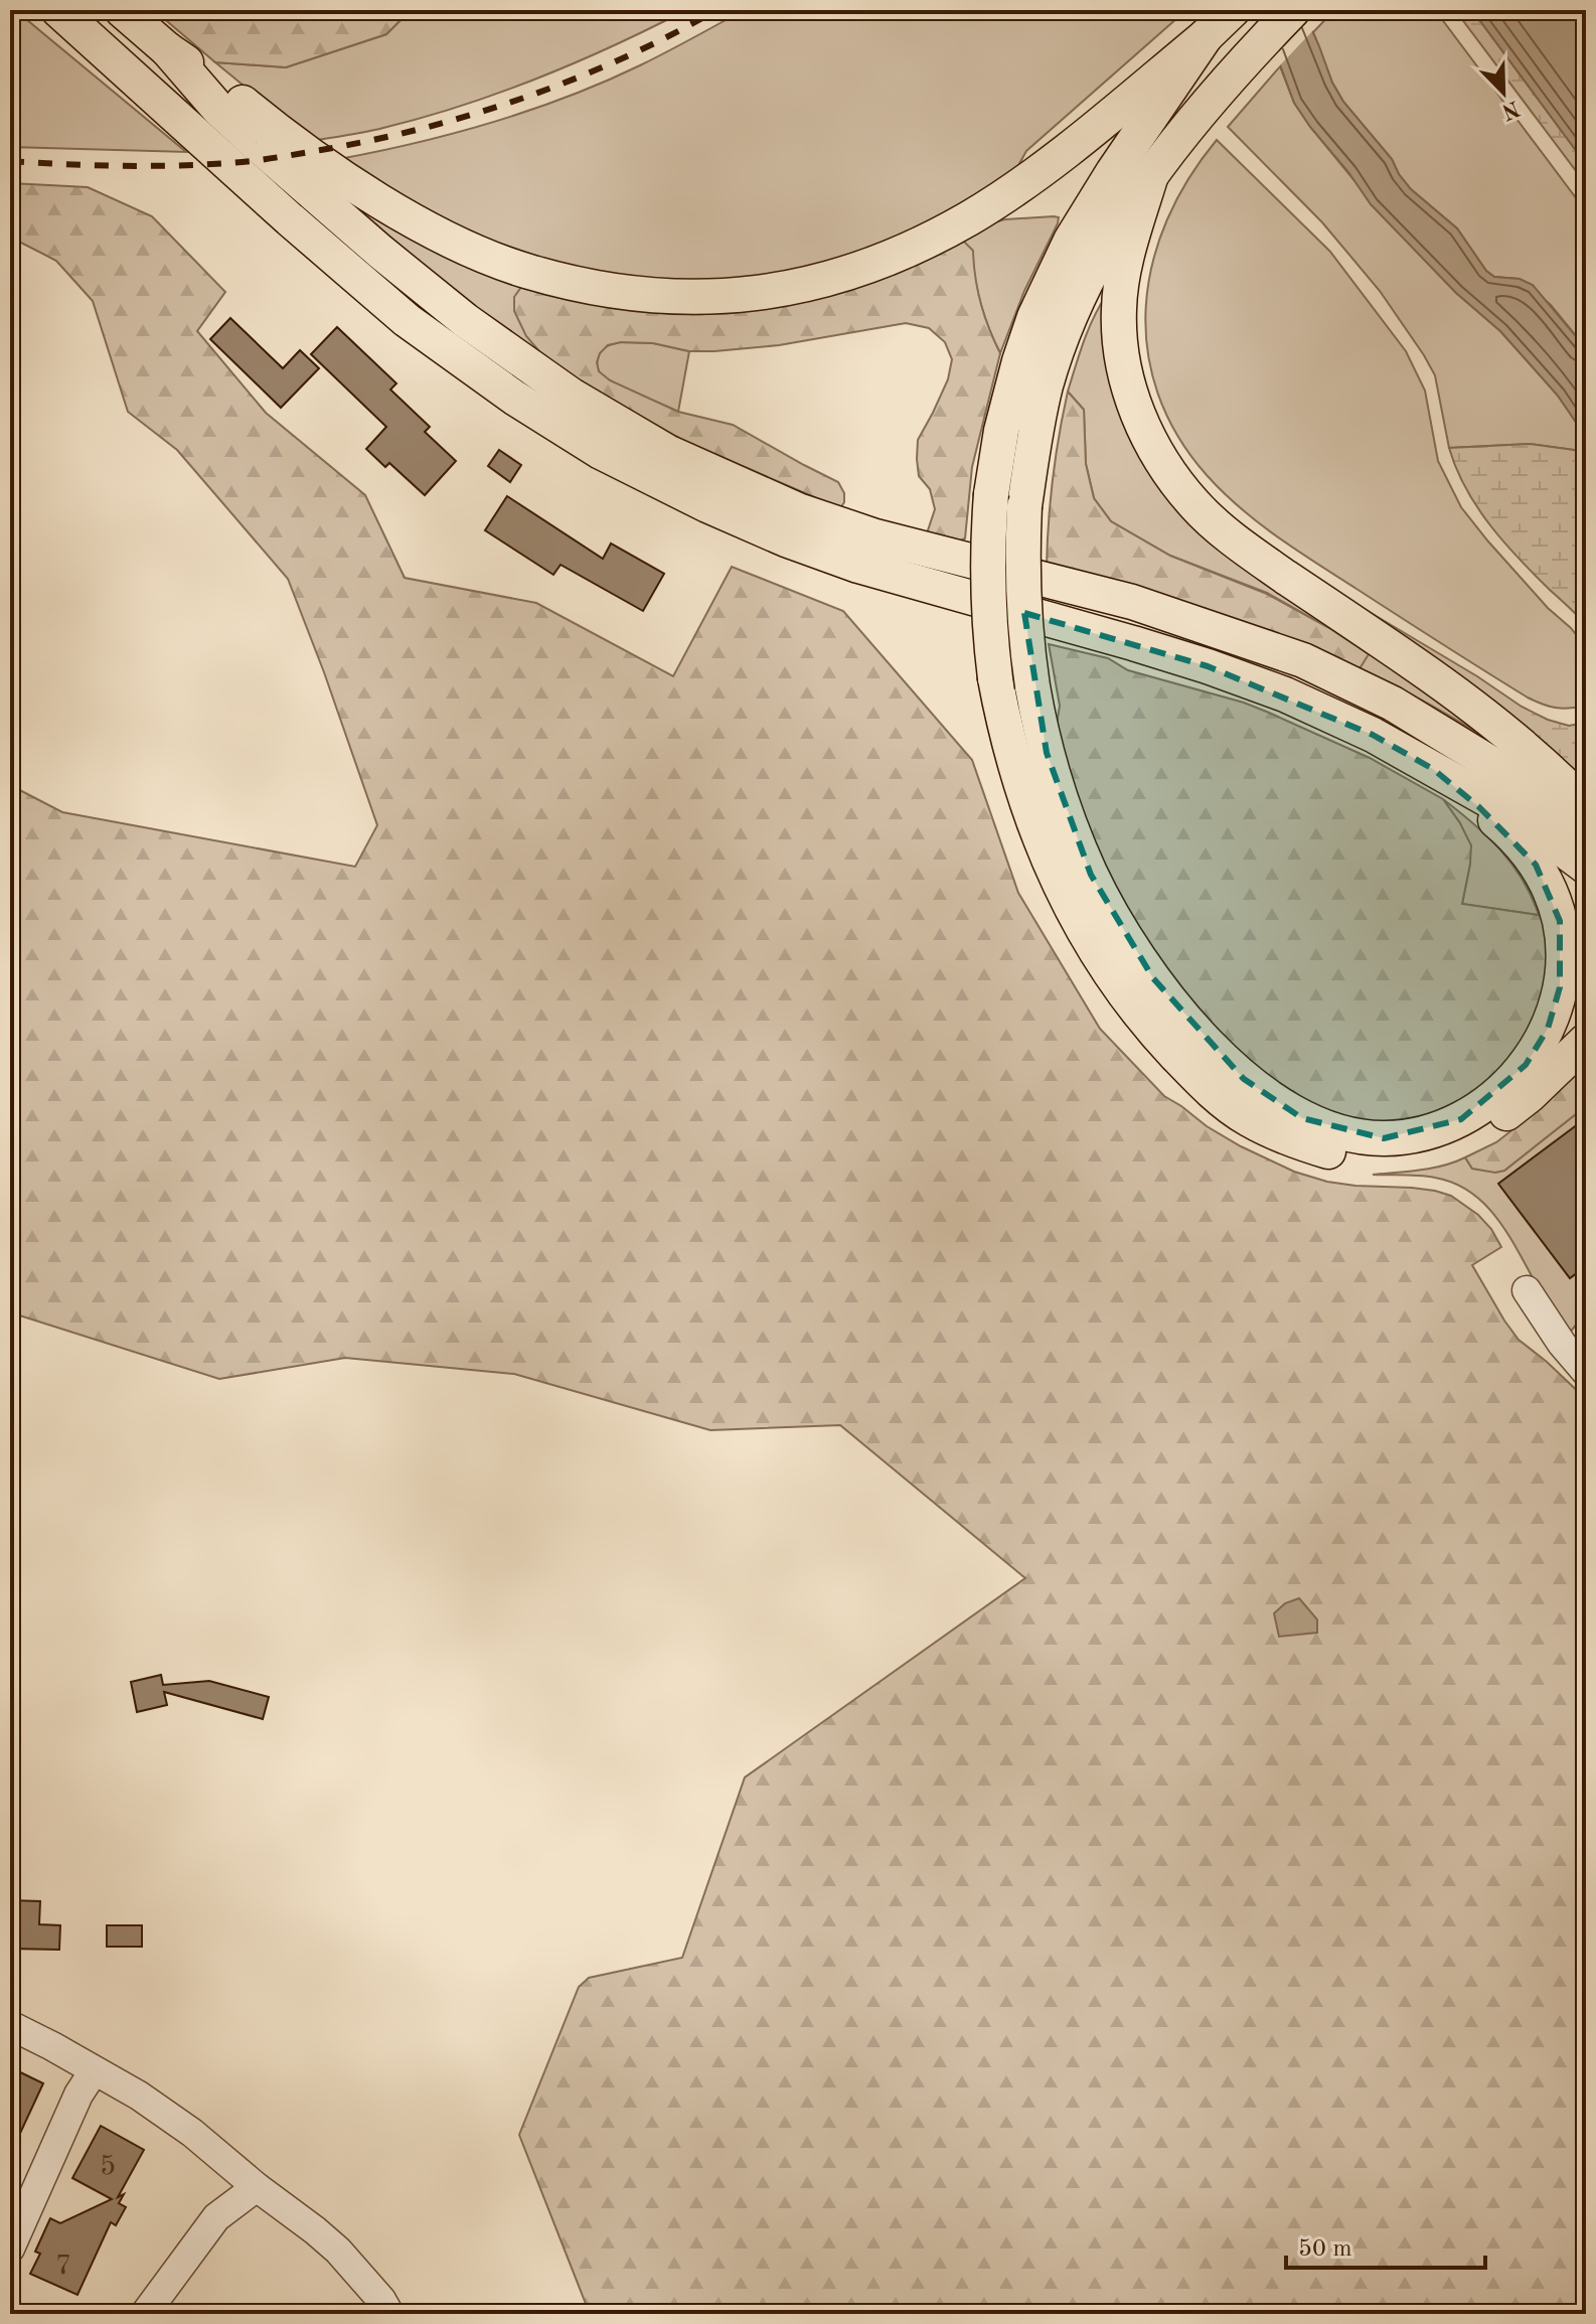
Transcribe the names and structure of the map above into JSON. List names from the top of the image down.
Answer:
{
  "house_numbers": ["5", "7"],
  "scale_bar": "50 m",
  "north": "bottom right"
}
